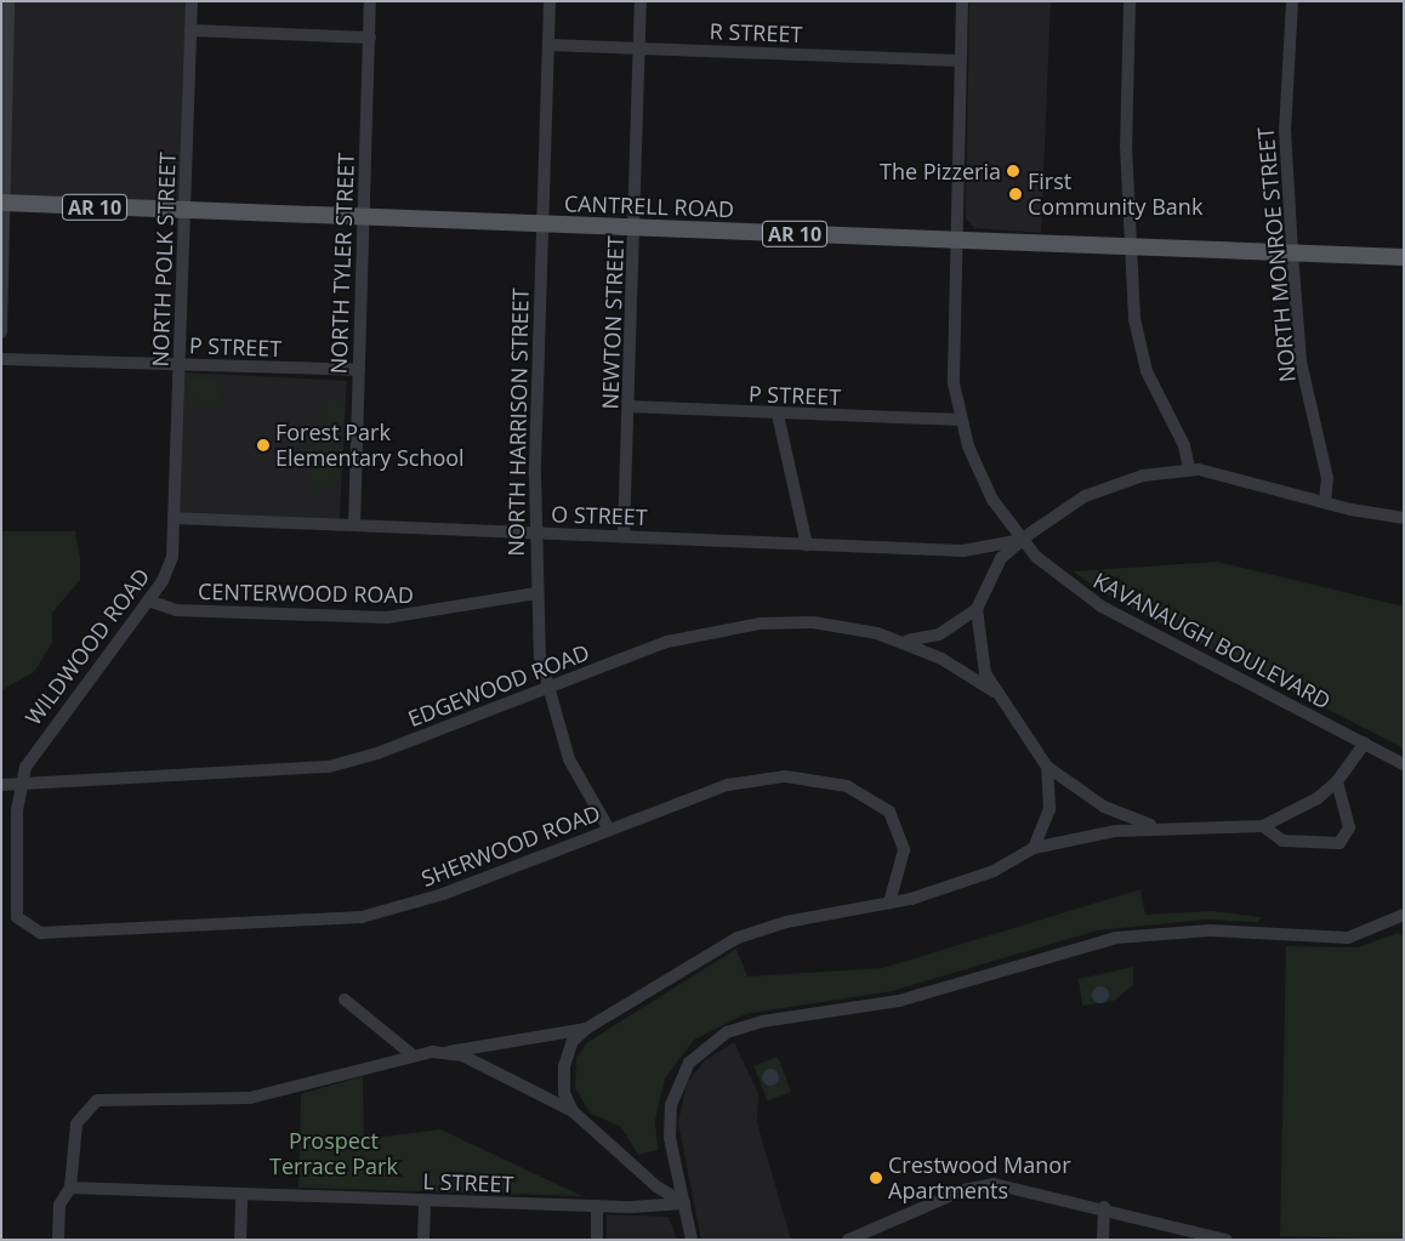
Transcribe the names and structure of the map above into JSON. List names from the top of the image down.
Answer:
{
  "streets": {
    "main road": ["CANTRELL ROAD", "AR 10"],
    "street": [
      "R STREET",
      "NORTH MONROE STREET",
      "NORTH POLK STREET",
      "NORTH TYLER STREET",
      "NEWTON STREET",
      "P STREET",
      "NORTH HARRISON STREET",
      "O STREET",
      "CENTERWOOD ROAD",
      "KAVANAUGH BOULEVARD",
      "WILDWOOD ROAD",
      "EDGEWOOD ROAD",
      "SHERWOOD ROAD",
      "L STREET"
    ]
  },
  "crossings": [
    ["R STREET", "NEWTON STREET"],
    ["R STREET", "NORTH HARRISON STREET"],
    ["R STREET", "KAVANAUGH BOULEVARD"],
    ["CANTRELL ROAD", "NORTH MONROE STREET"],
    ["CANTRELL ROAD", "NORTH POLK STREET"],
    ["CANTRELL ROAD", "NORTH TYLER STREET"],
    ["CANTRELL ROAD", "NEWTON STREET"],
    ["CANTRELL ROAD", "NORTH HARRISON STREET"],
    ["CANTRELL ROAD", "KAVANAUGH BOULEVARD"],
    ["NORTH POLK STREET", "P STREET"],
    ["NORTH POLK STREET", "O STREET"],
    ["NORTH POLK STREET", "WILDWOOD ROAD"],
    ["NORTH TYLER STREET", "P STREET"],
    ["NORTH TYLER STREET", "O STREET"],
    ["NEWTON STREET", "P STREET"],
    ["NEWTON STREET", "O STREET"],
    ["P STREET", "KAVANAUGH BOULEVARD"],
    ["NORTH HARRISON STREET", "O STREET"],
    ["NORTH HARRISON STREET", "CENTERWOOD ROAD"],
    ["NORTH HARRISON STREET", "EDGEWOOD ROAD"],
    ["NORTH HARRISON STREET", "SHERWOOD ROAD"],
    ["O STREET", "KAVANAUGH BOULEVARD"],
    ["O STREET", "WILDWOOD ROAD"],
    ["CENTERWOOD ROAD", "WILDWOOD ROAD"],
    ["WILDWOOD ROAD", "EDGEWOOD ROAD"],
    ["WILDWOOD ROAD", "SHERWOOD ROAD"]
  ],
  "parks": ["Prospect Terrace Park"],
  "places": [
    "The Pizzeria",
    "First Community Bank",
    "Forest Park Elementary School",
    "Crestwood Manor Apartments"
  ]
}
